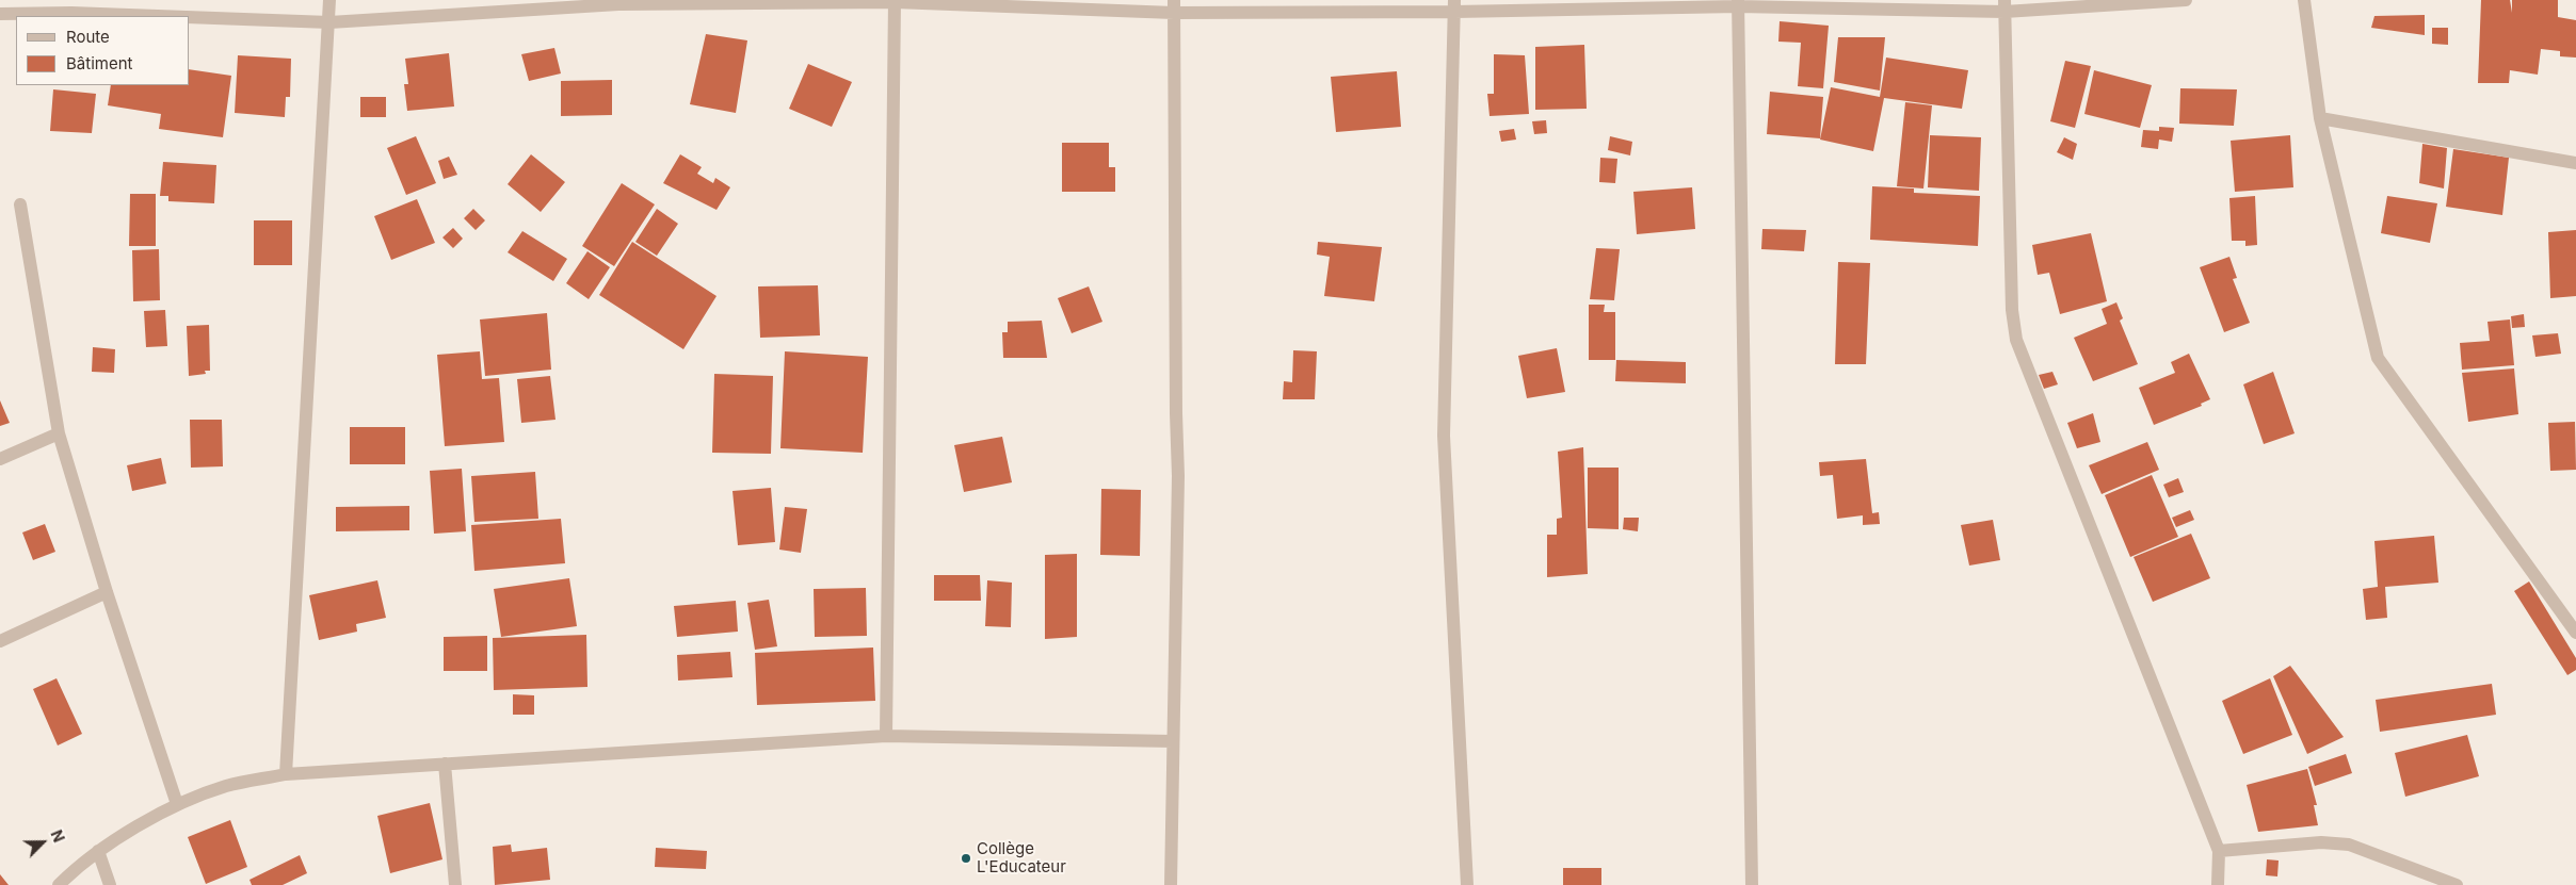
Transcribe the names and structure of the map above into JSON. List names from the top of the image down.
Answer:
{
  "places": ["Collège L'Educateur"],
  "legend": ["Route", "Bâtiment"],
  "north": "top right"
}
